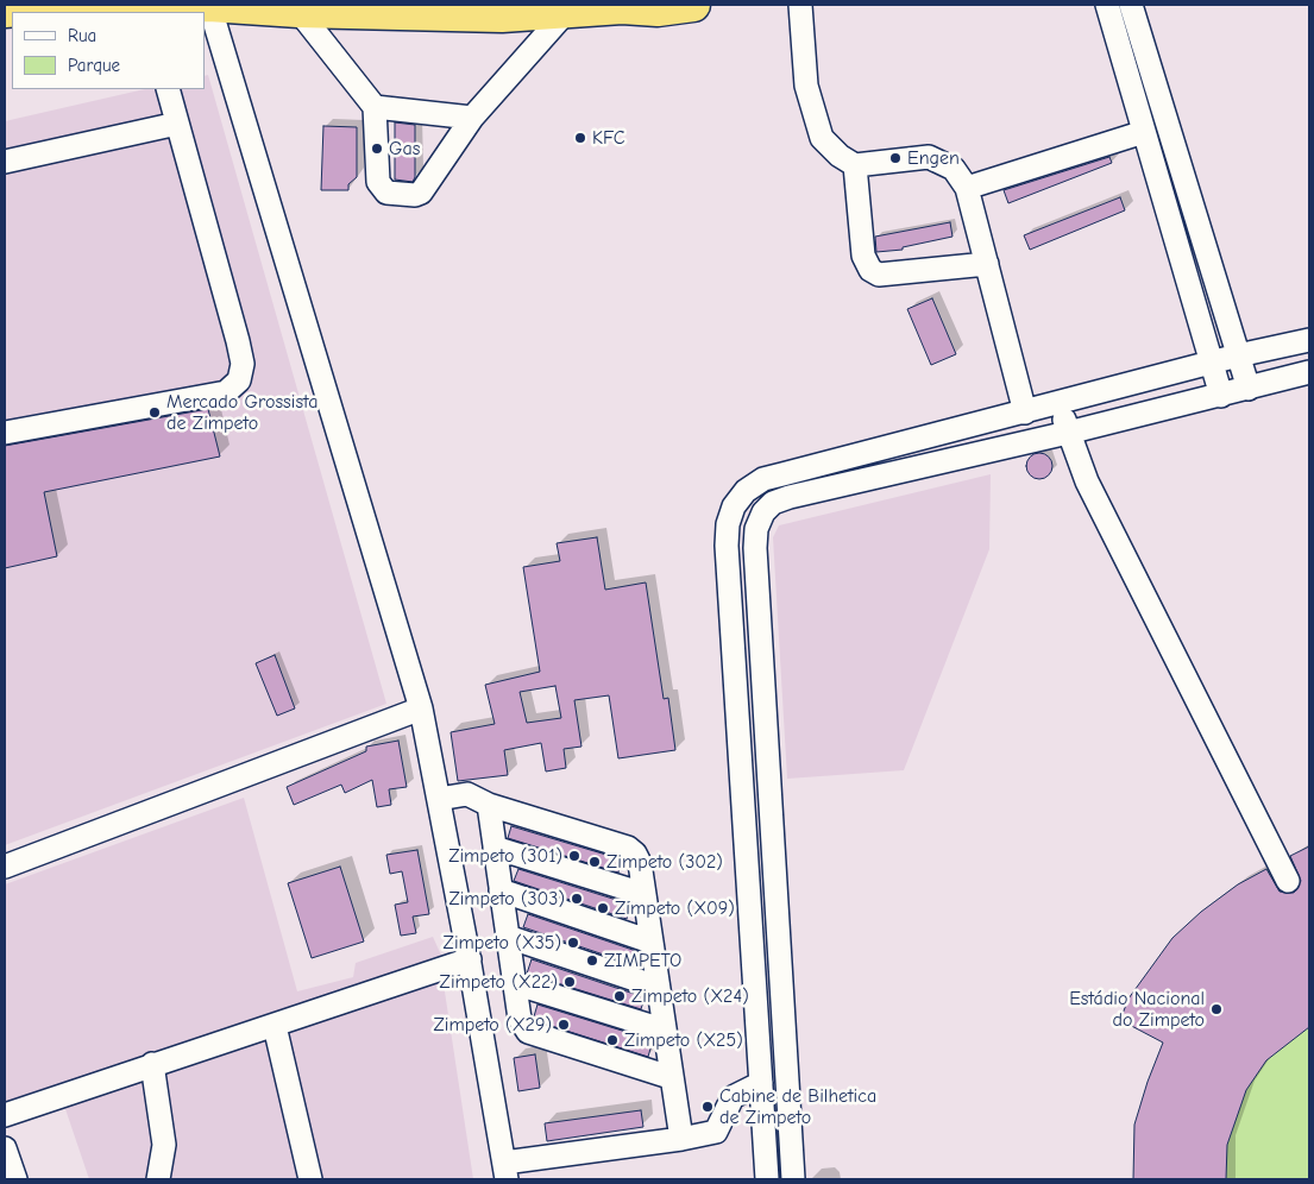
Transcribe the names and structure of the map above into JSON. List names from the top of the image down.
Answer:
{
  "places": [
    "KFC",
    "Gas",
    "Engen",
    "Mercado Grossista de Zimpeto",
    "Zimpeto (301)",
    "Zimpeto (302)",
    "Zimpeto (303)",
    "Zimpeto (X09)",
    "Zimpeto (X35)",
    "ZIMPETO",
    "Zimpeto (X22)",
    "Zimpeto (X24)",
    "Estádio Nacional do Zimpeto",
    "Zimpeto (X29)",
    "Zimpeto (X25)",
    "Cabine de Bilhetica de Zimpeto"
  ],
  "legend": ["Rua", "Parque"]
}
